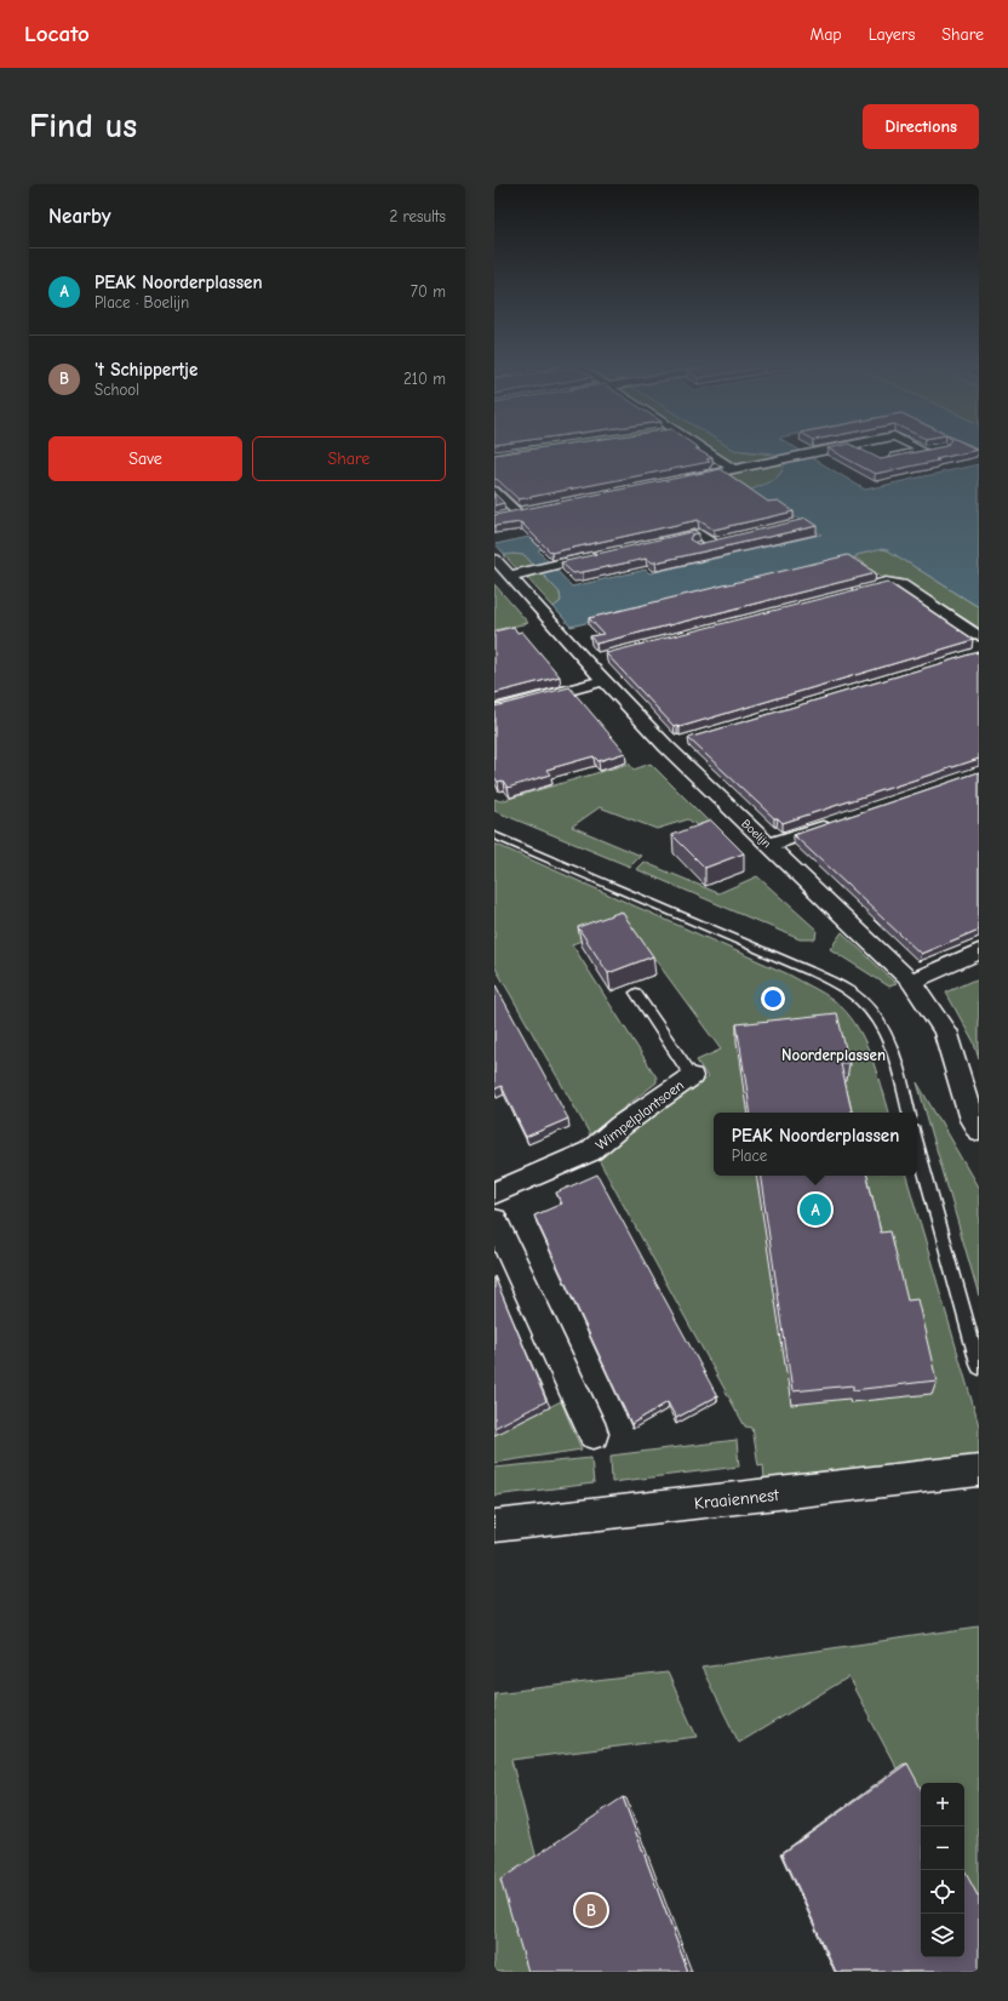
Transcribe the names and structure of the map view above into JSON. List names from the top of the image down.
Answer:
{
  "streets": {
    "street": ["Boelijn", "Wimpelplantsoen", "Kraaiennest"]
  },
  "districts": ["Noorderplassen"],
  "page": {
    "header": "Locato",
    "nav": ["Map", "Layers", "Share"],
    "buttons": [
      "Directions",
      ["Save", "Share"]
    ],
    "title": "Find us",
    "heading": ["Nearby", "2 results"],
    "list": [
      {
        "mark": "A",
        "name": "PEAK Noorderplassen",
        "note": "Place · Boelijn",
        "value": "70 m"
      },
      {
        "mark": "B",
        "name": "'t Schippertje",
        "note": "School",
        "value": "210 m"
      }
    ],
    "popup": ["PEAK Noorderplassen", "Place"],
    "pins": ["A", "B"],
    "map_buttons": ["+", "−"]
  }
}
